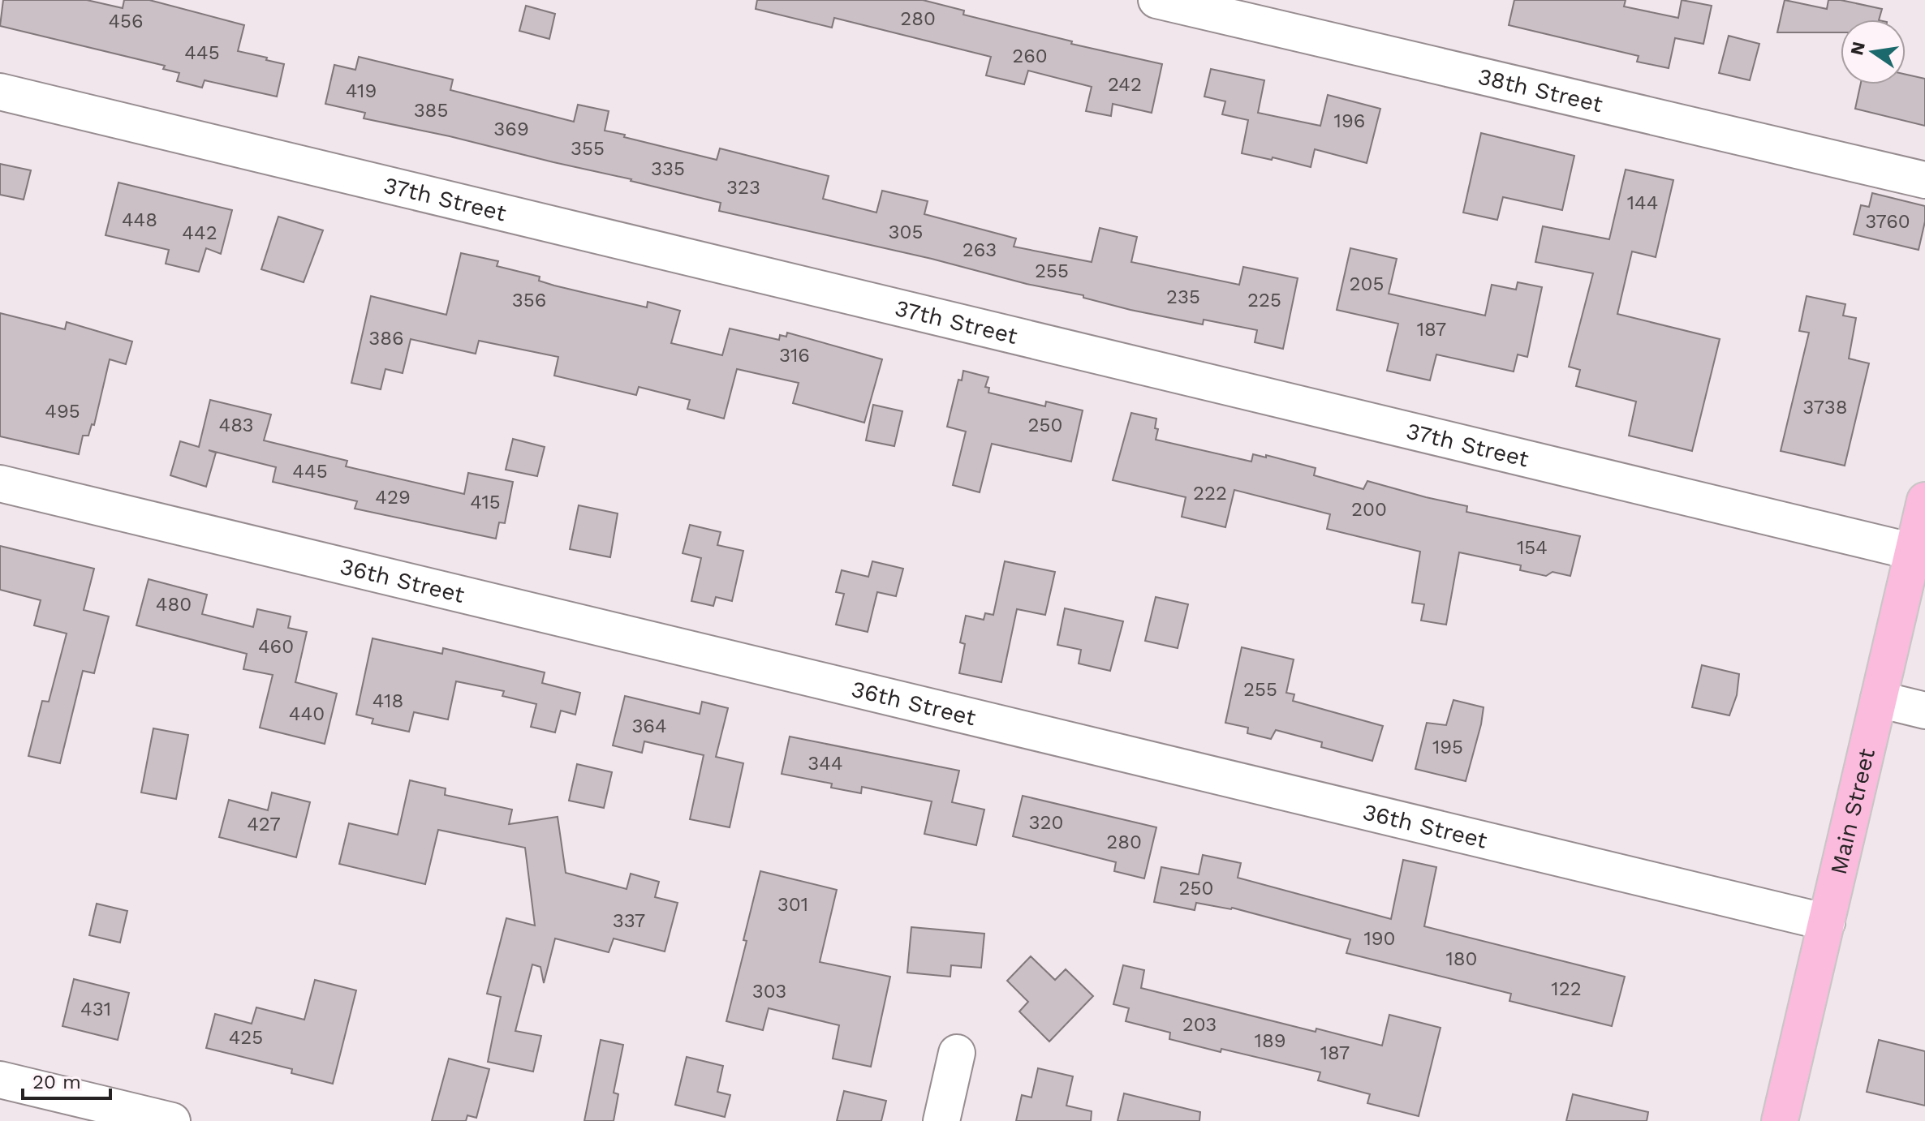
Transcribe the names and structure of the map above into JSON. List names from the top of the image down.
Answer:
{
  "streets": {
    "main road": ["Main Street"],
    "street": ["38th Street", "37th Street", "36th Street"]
  },
  "crossings": [
    ["37th Street", "Main Street"],
    ["36th Street", "Main Street"]
  ],
  "house_numbers": [
    "280",
    "456",
    "445",
    "260",
    "242",
    "419",
    "385",
    "196",
    "369",
    "355",
    "335",
    "323",
    "144",
    "448",
    "3760",
    "305",
    "442",
    "263",
    "255",
    "205",
    "235",
    "356",
    "225",
    "187",
    "386",
    "316",
    "3738",
    "495",
    "483",
    "250",
    "445",
    "222",
    "429",
    "415",
    "200",
    "154",
    "480",
    "460",
    "255",
    "418",
    "440",
    "364",
    "195",
    "344",
    "320",
    "427",
    "280",
    "250",
    "301",
    "337",
    "190",
    "180",
    "122",
    "303",
    "431",
    "203",
    "425",
    "189",
    "187"
  ],
  "scale_bar": "20 m",
  "north": "left"
}
